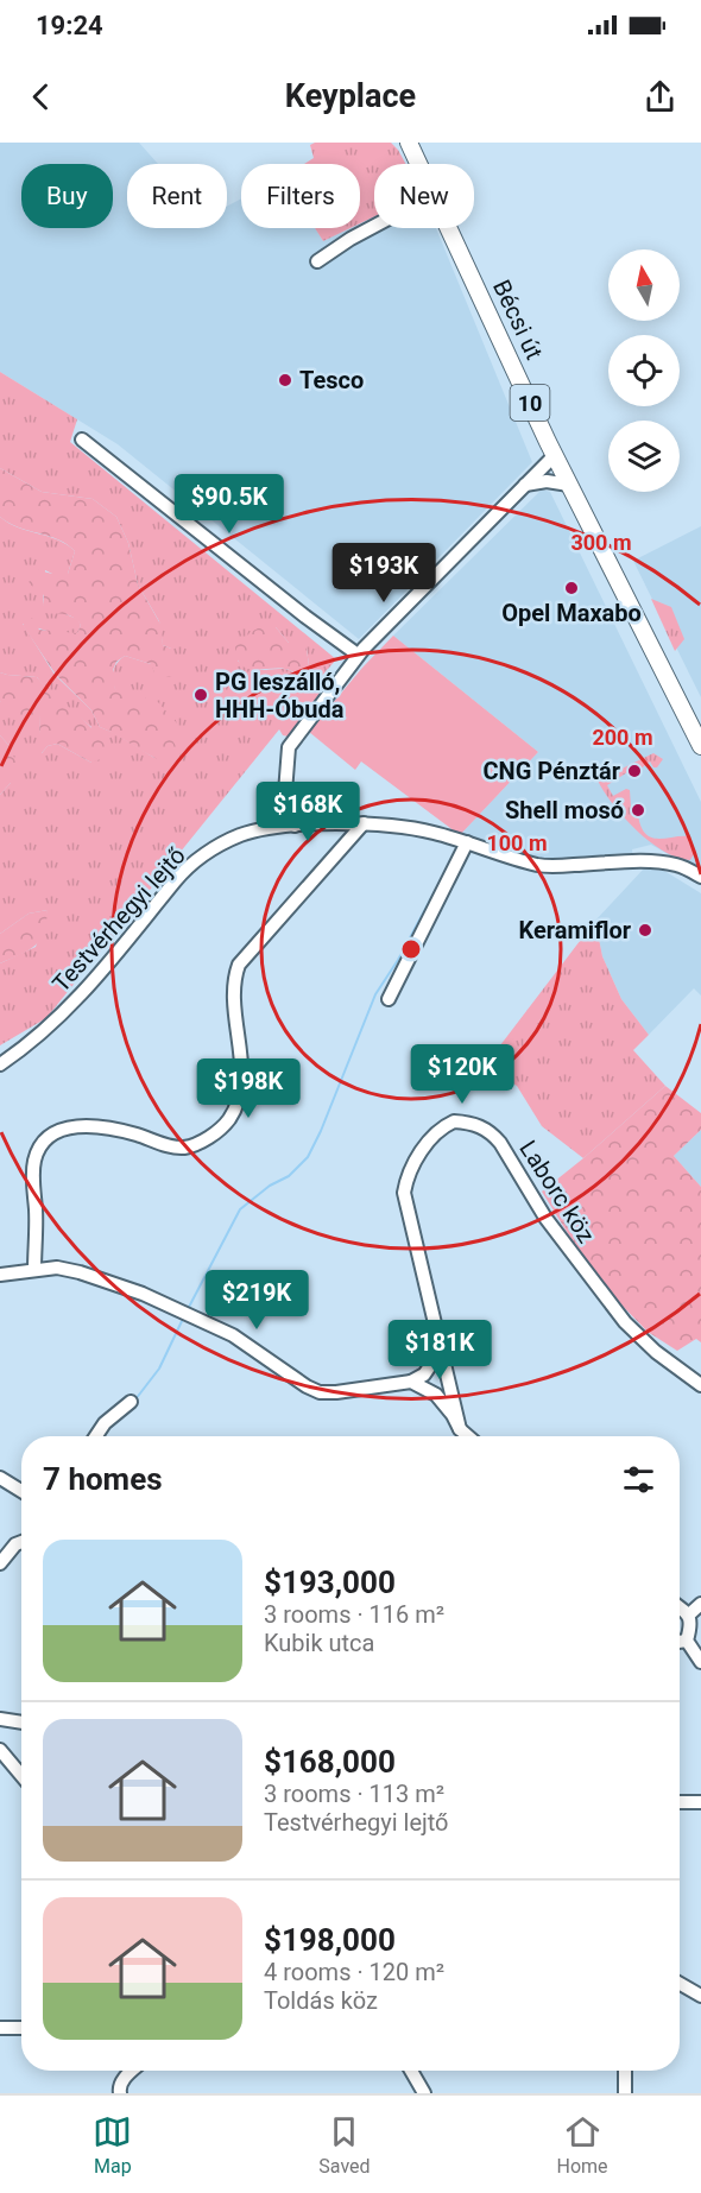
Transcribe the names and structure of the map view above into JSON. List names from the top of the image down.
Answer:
{
  "streets": {
    "main road": ["Bécsi út", "10"],
    "street": ["Testvérhegyi lejtő", "Laborc köz"]
  },
  "places": [
    "Tesco",
    "Opel Maxabo",
    "PG leszálló, HHH-Óbuda",
    "CNG Pénztár",
    "Shell mosó",
    "Keramiflor"
  ],
  "north": "top",
  "page": {
    "status": "19:24",
    "header": "Keyplace",
    "chip": [
      "Buy",
      "Rent",
      "Filters",
      "New"
    ],
    "price": [
      "$90.5K",
      "$193K",
      "$168K",
      "$120K",
      "$198K",
      "$219K",
      "$181K"
    ],
    "heading": "7 homes",
    "list": [
      {
        "name": "$193,000",
        "note": "3 rooms · 116 m² · Kubik utca"
      },
      {
        "name": "$168,000",
        "note": "3 rooms · 113 m² · Testvérhegyi lejtő"
      },
      {
        "name": "$198,000",
        "note": "4 rooms · 120 m² · Toldás köz"
      }
    ],
    "tabs": ["Map", "Saved", "Home"]
  },
  "rings": ["300 m", "200 m", "100 m"]
}
